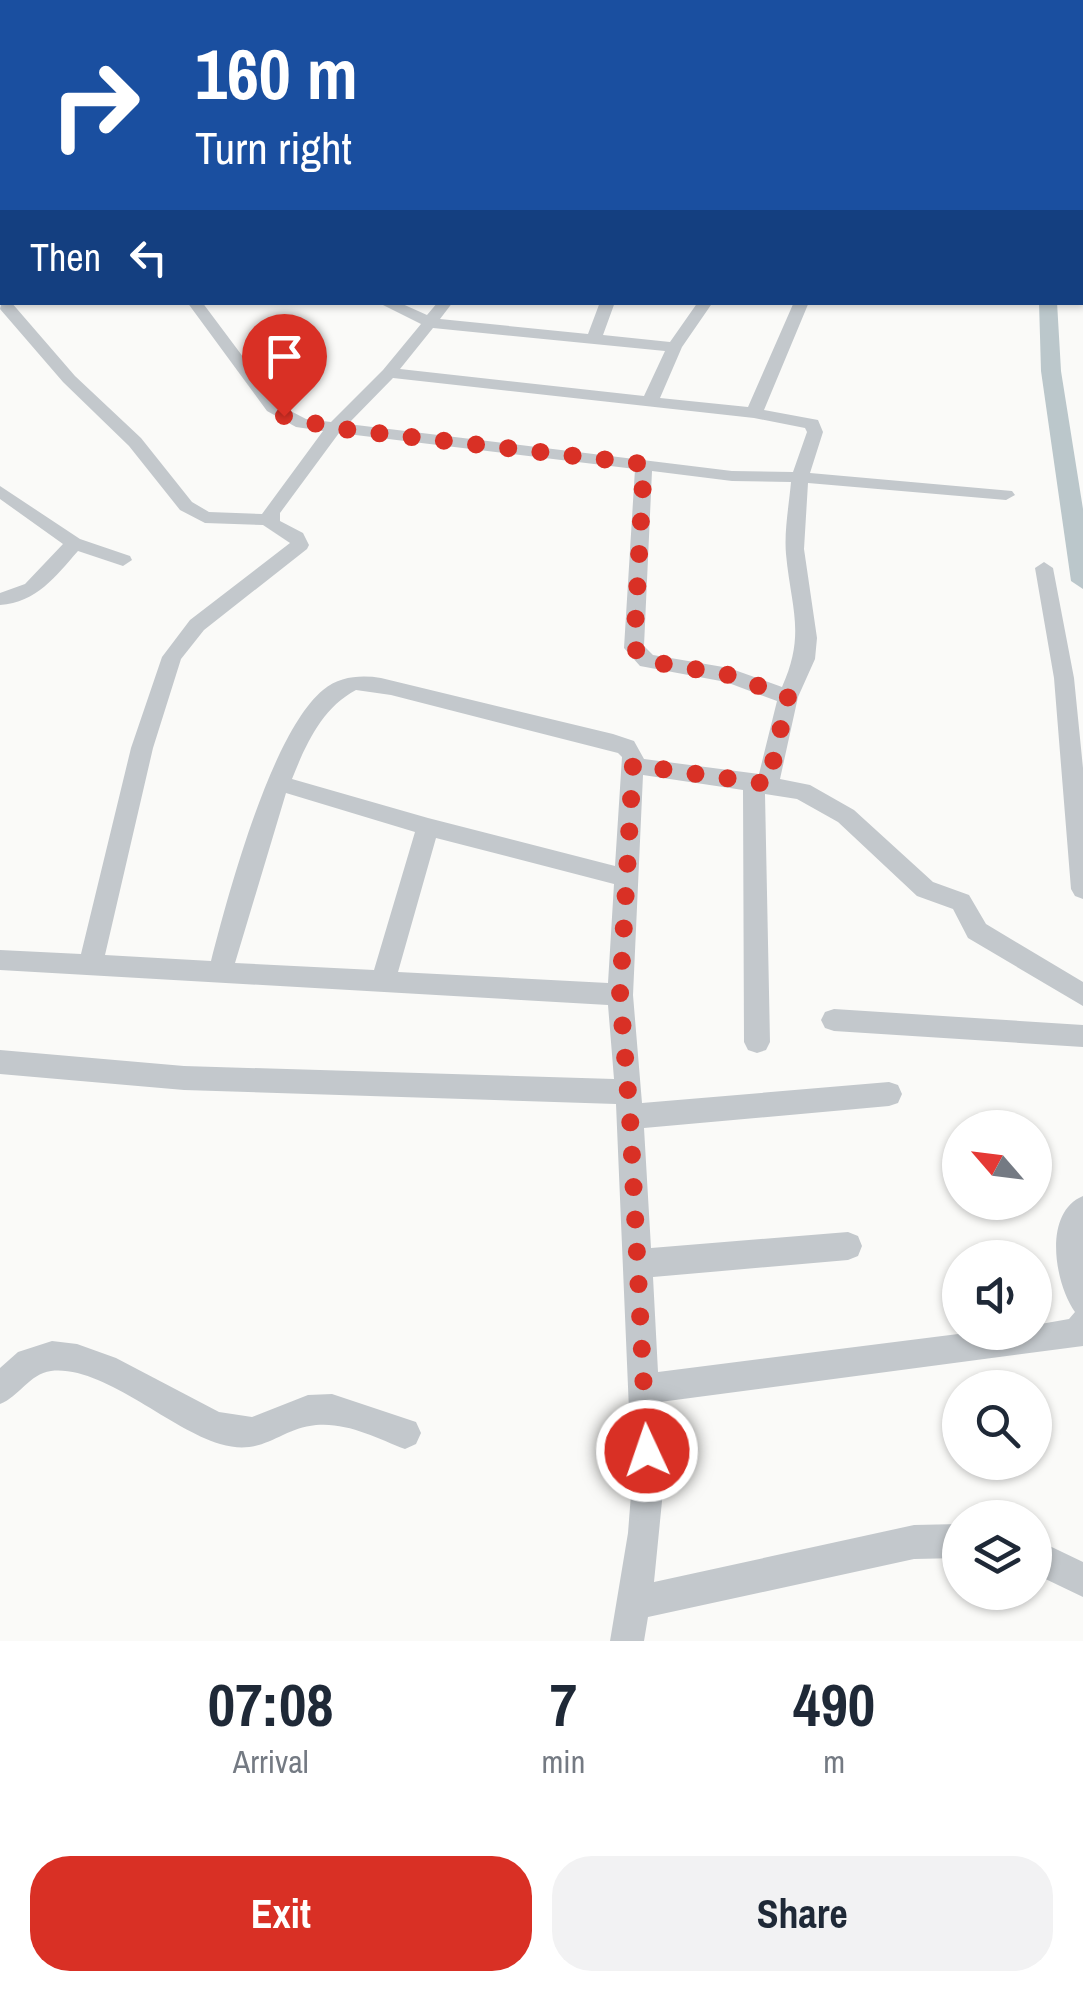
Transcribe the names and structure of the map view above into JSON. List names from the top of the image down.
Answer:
{
  "north": "top left",
  "page": {
    "turn": ["160 m", "Turn right"],
    "then": "Then",
    "eta": [
      "07:08",
      "Arrival",
      "7",
      "min",
      "490",
      "m"
    ],
    "buttons": ["Exit", "Share"]
  }
}
